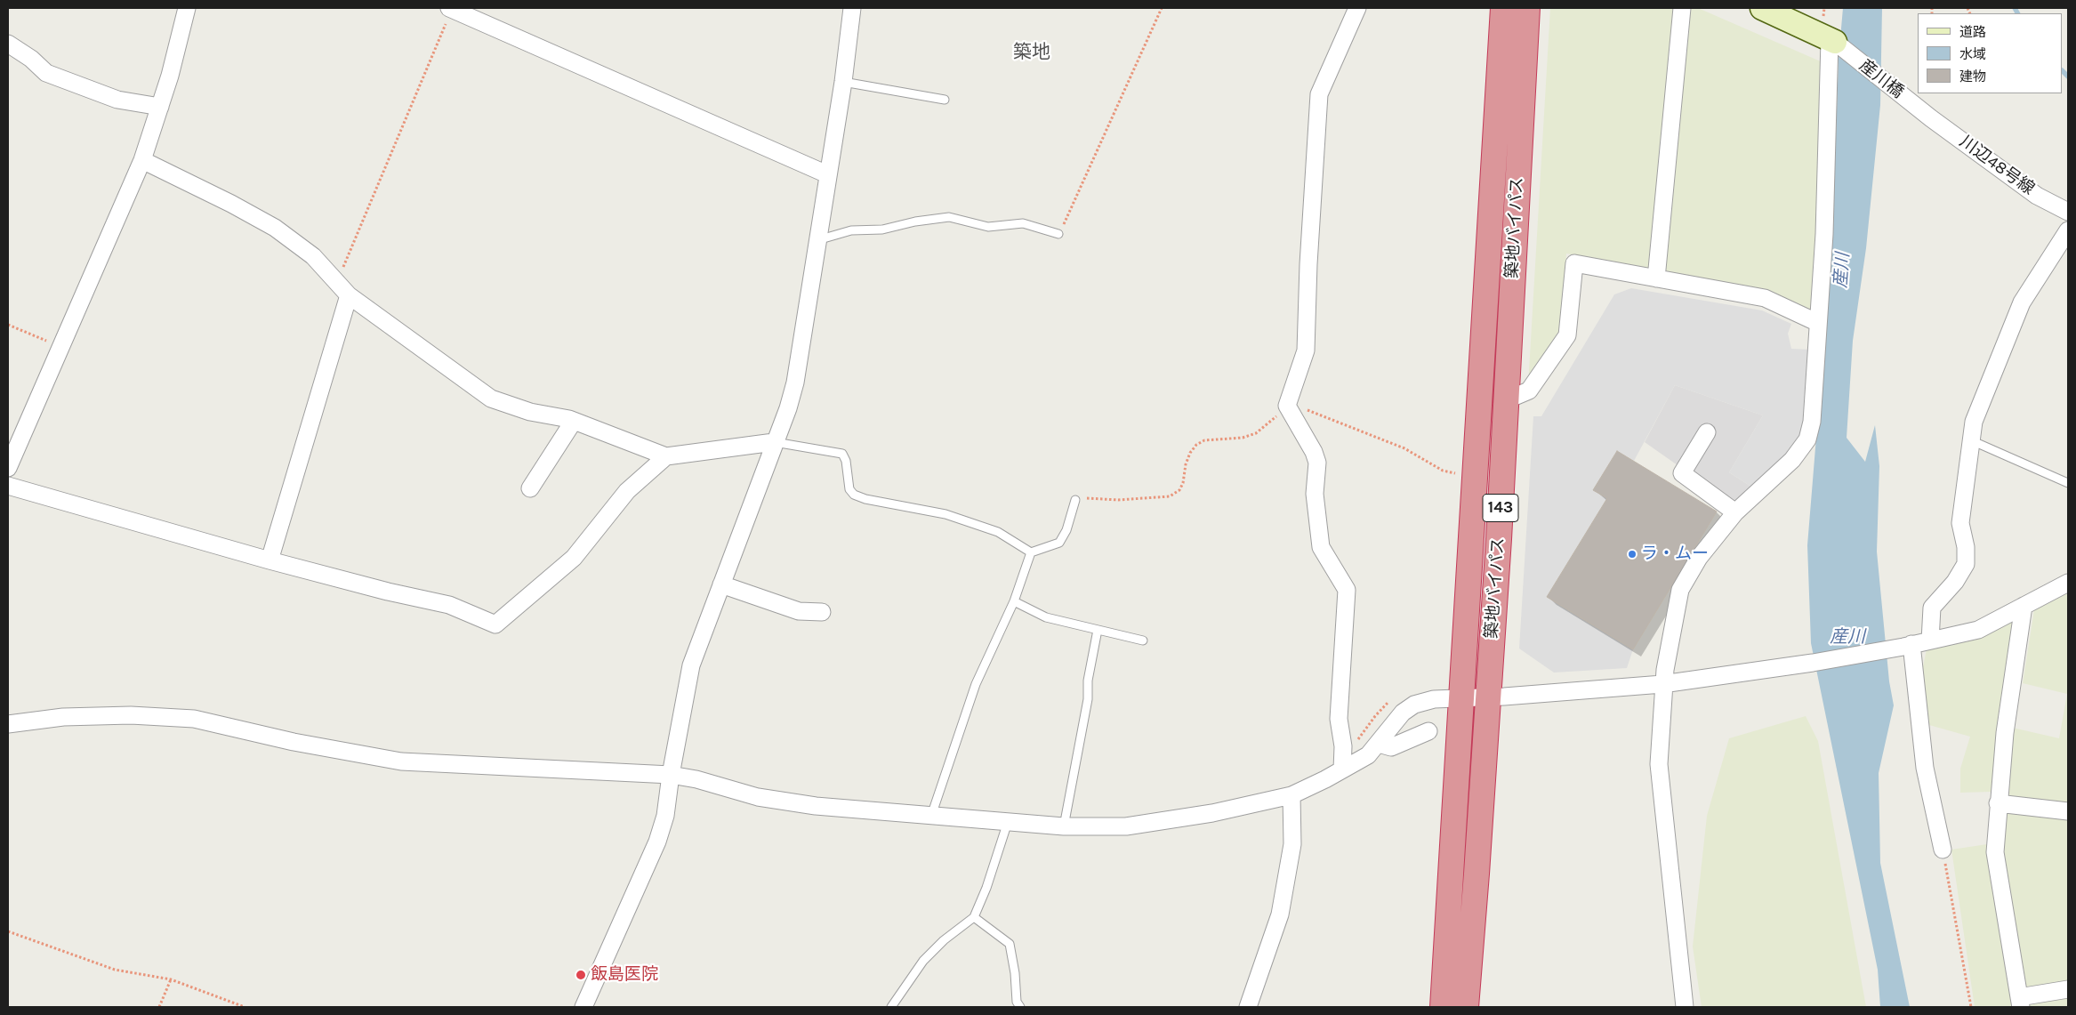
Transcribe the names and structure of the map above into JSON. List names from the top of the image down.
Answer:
{
  "streets": {
    "highway": ["築地バイパス", "143"],
    "street": ["産川橋", "川辺48号線"]
  },
  "crossings": [
    ["産川橋", "川辺48号線"]
  ],
  "districts": ["築地"],
  "water": ["産川"],
  "places": ["ラ・ムー", "飯島医院"],
  "legend": ["道路", "水域", "建物"]
}
